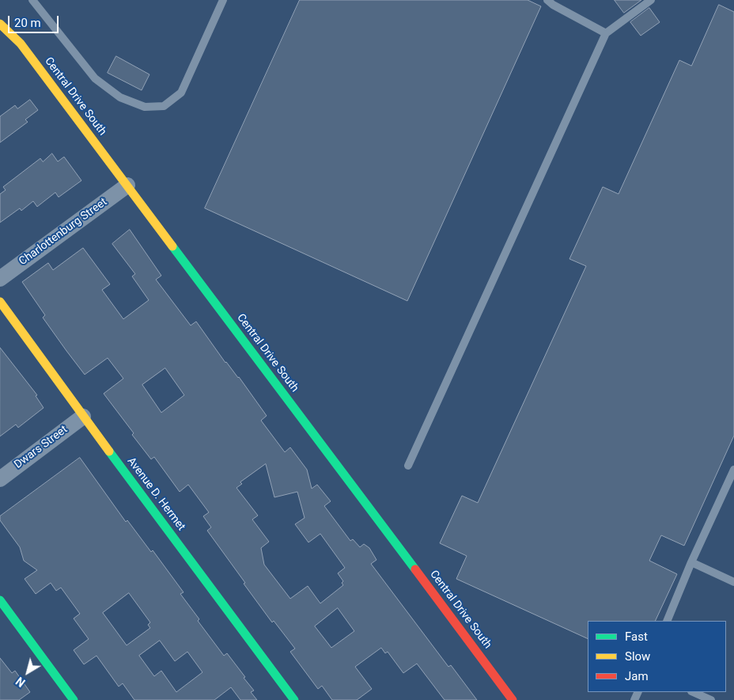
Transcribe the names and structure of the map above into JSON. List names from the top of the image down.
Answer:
{
  "streets": {
    "street": [
      "Central Drive South",
      "Charlottenburg Street",
      "Dwars Street",
      "Avenue D. Hermet"
    ]
  },
  "crossings": [
    ["Central Drive South", "Charlottenburg Street"],
    ["Dwars Street", "Avenue D. Hermet"]
  ],
  "legend": ["Fast", "Slow", "Jam"],
  "scale_bar": "20 m",
  "north": "bottom left"
}
